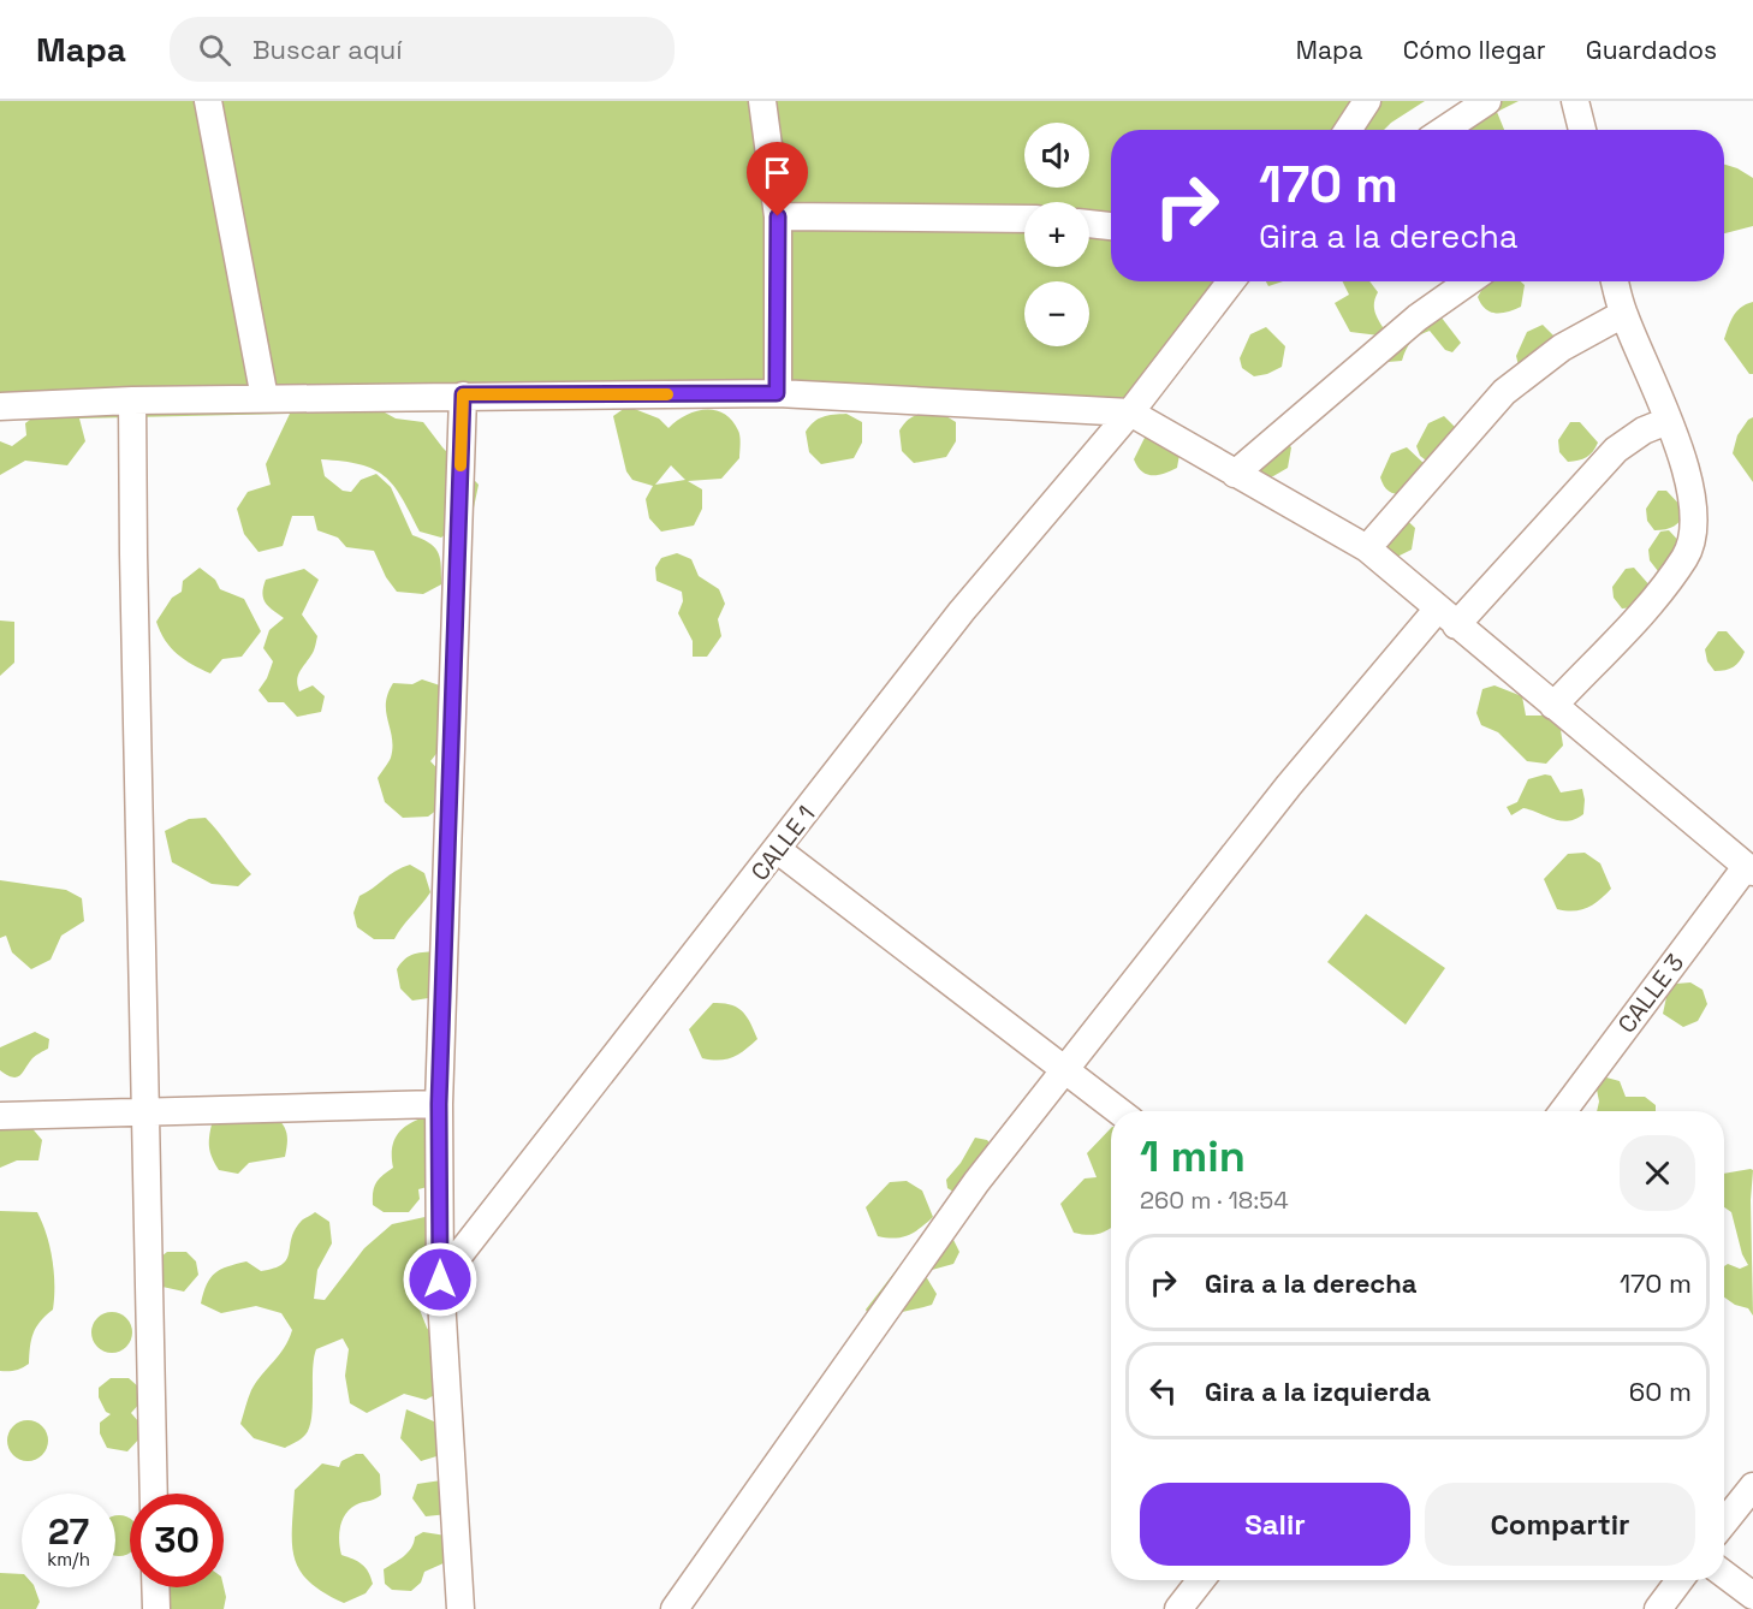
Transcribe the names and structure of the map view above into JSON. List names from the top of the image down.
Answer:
{
  "streets": {
    "street": ["CALLE 1", "CALLE 3"]
  },
  "page": {
    "header": "Mapa",
    "search": "Buscar aquí",
    "nav": ["Mapa", "Cómo llegar", "Guardados"],
    "map_buttons": ["+", "−"],
    "turn": ["170 m", "Gira a la derecha"],
    "heading": ["1 min", "260 m · 18:54"],
    "list": [
      {
        "name": "Gira a la derecha",
        "value": "170 m"
      },
      {
        "name": "Gira a la izquierda",
        "value": "60 m"
      }
    ],
    "buttons": ["Salir", "Compartir"],
    "speed": "27 km/h",
    "limit": "30"
  }
}
